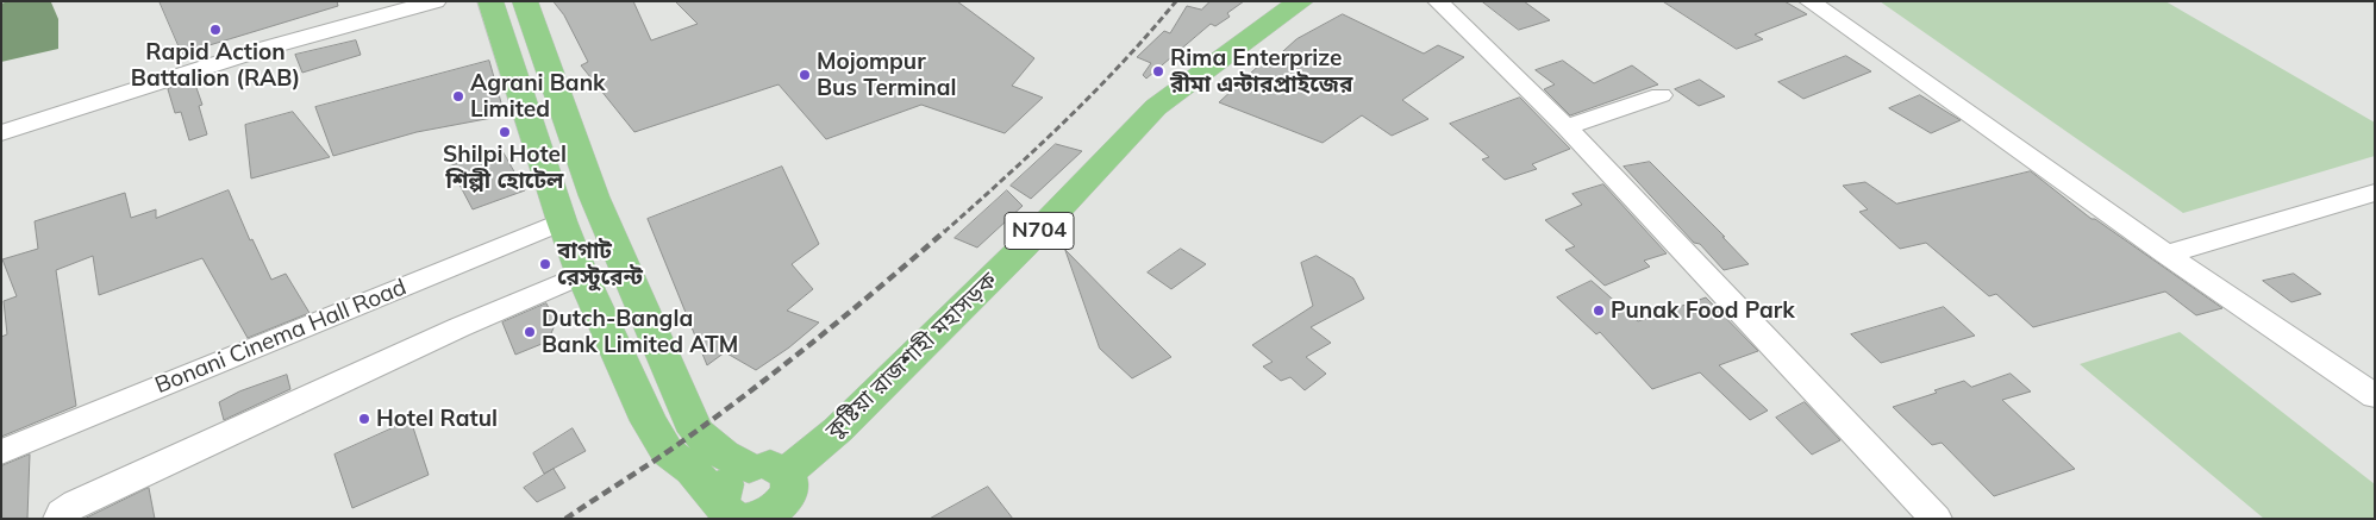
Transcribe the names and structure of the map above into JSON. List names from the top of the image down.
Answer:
{
  "streets": {
    "highway": ["N704", "কুষ্টিয়া রাজশাহী মহাসড়ক"],
    "street": ["Bonani Cinema Hall Road"]
  },
  "places": [
    "Rapid Action Battalion (RAB)",
    "Rima Enterprize রীমা এন্টারপ্রাইজের",
    "Mojompur Bus Terminal",
    "Agrani Bank Limited",
    "Shilpi Hotel শিল্পী হোটেল",
    "বাগাট রেস্টুরেন্ট",
    "Punak Food Park",
    "Dutch-Bangla Bank Limited ATM",
    "Hotel Ratul"
  ]
}
